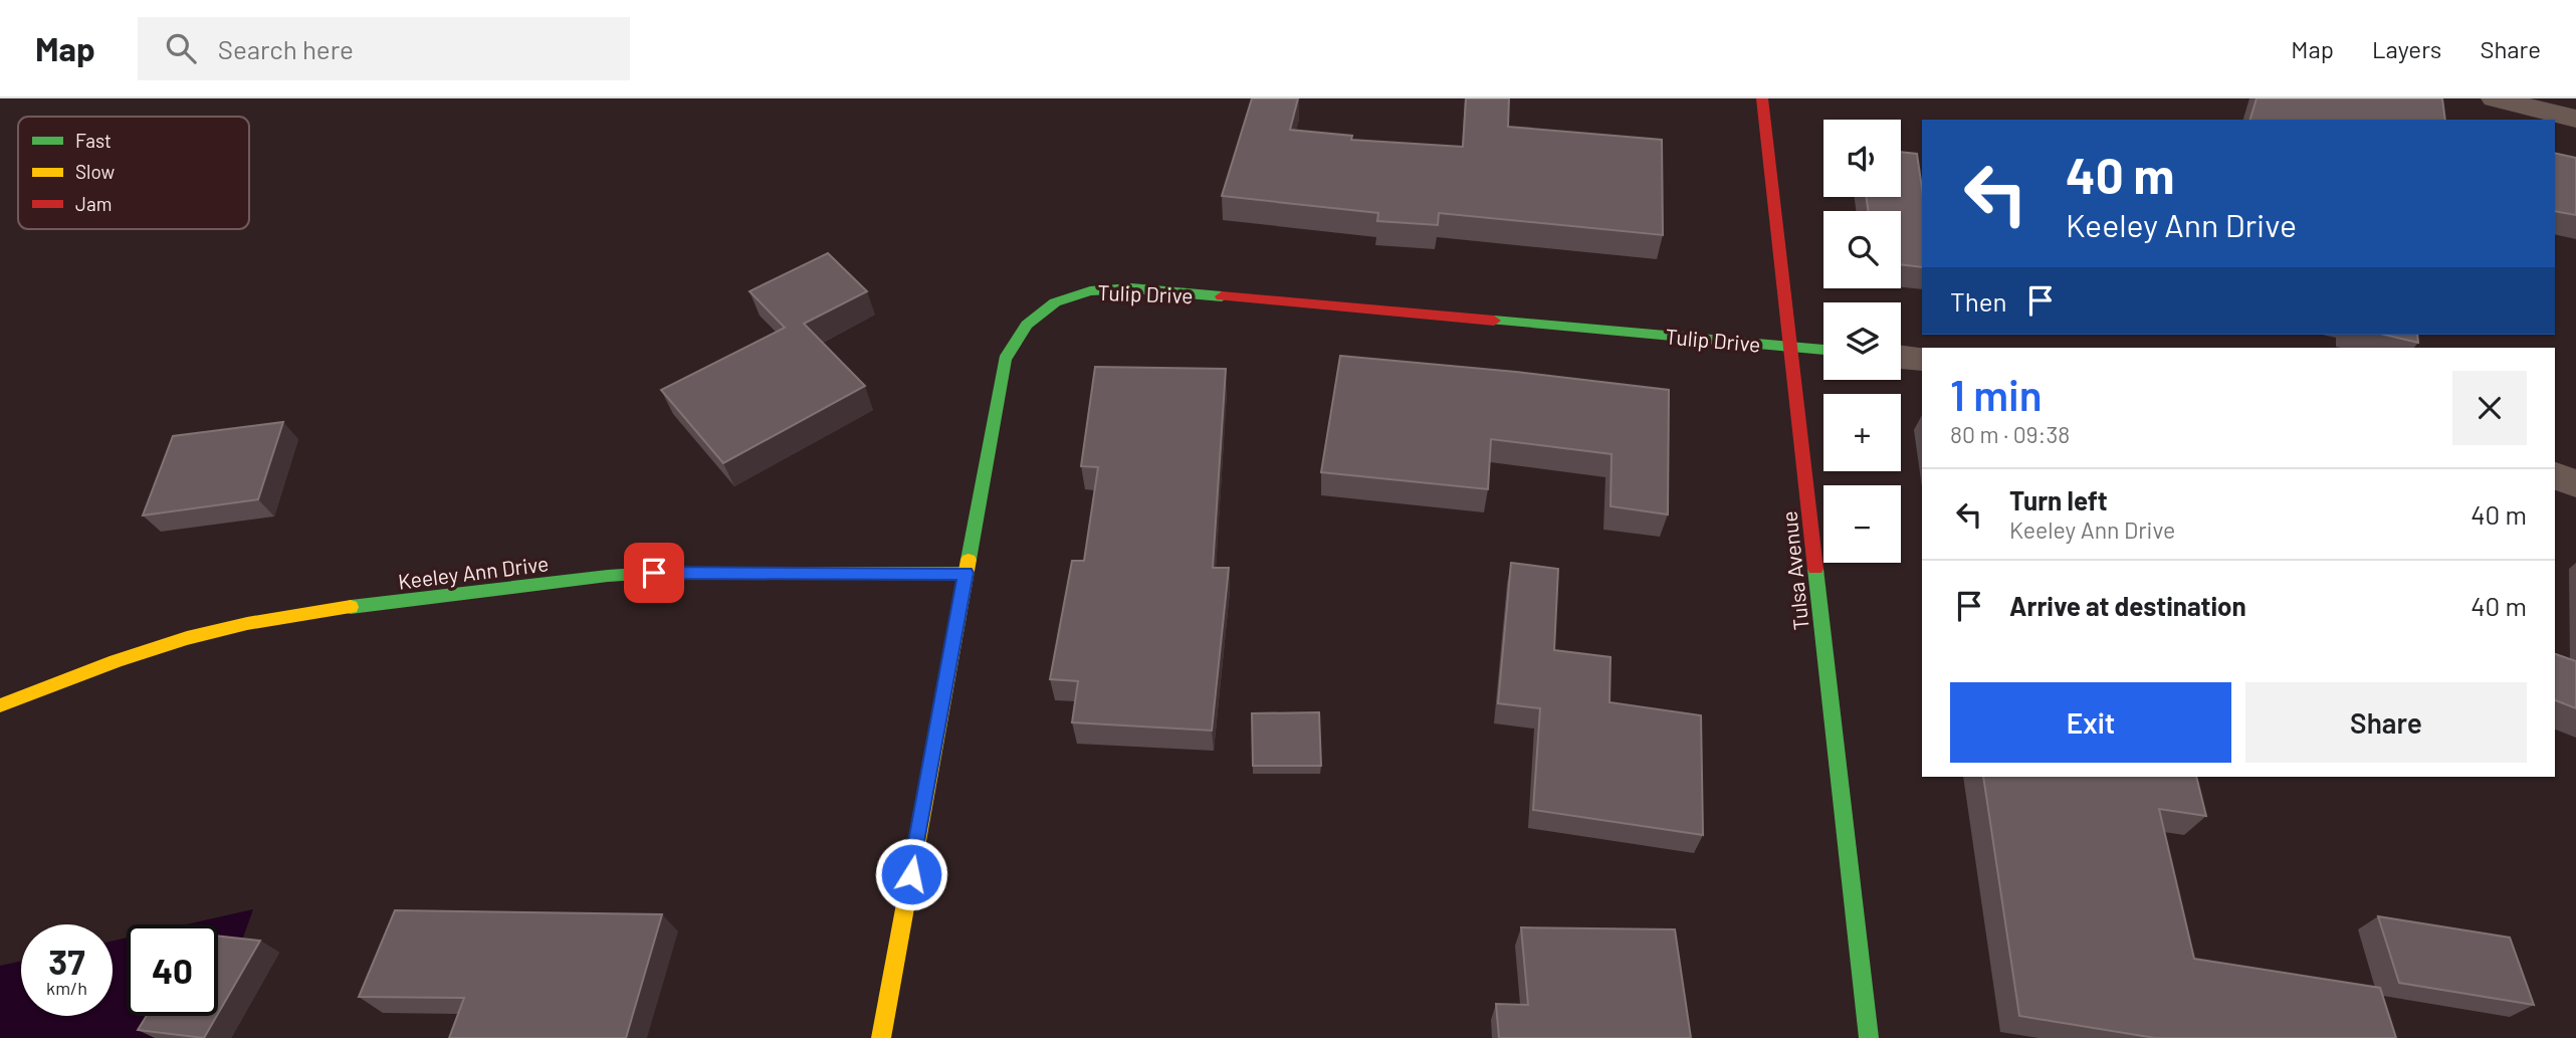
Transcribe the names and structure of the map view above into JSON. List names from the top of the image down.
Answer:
{
  "streets": {
    "street": ["Tulip Drive", "Tulsa Avenue", "Keeley Ann Drive"]
  },
  "crossings": [
    ["Tulip Drive", "Tulsa Avenue"],
    ["Tulip Drive", "Keeley Ann Drive"]
  ],
  "legend": ["Fast", "Slow", "Jam"],
  "page": {
    "header": "Map",
    "search": "Search here",
    "nav": ["Map", "Layers", "Share"],
    "map_buttons": ["+", "−"],
    "turn": ["40 m", "Keeley Ann Drive"],
    "then": "Then",
    "heading": ["1 min", "80 m · 09:38"],
    "list": [
      {
        "name": "Turn left",
        "note": "Keeley Ann Drive",
        "value": "40 m"
      },
      {
        "name": "Arrive at destination",
        "value": "40 m"
      }
    ],
    "buttons": ["Exit", "Share"],
    "speed": "37 km/h",
    "limit": "40"
  }
}
